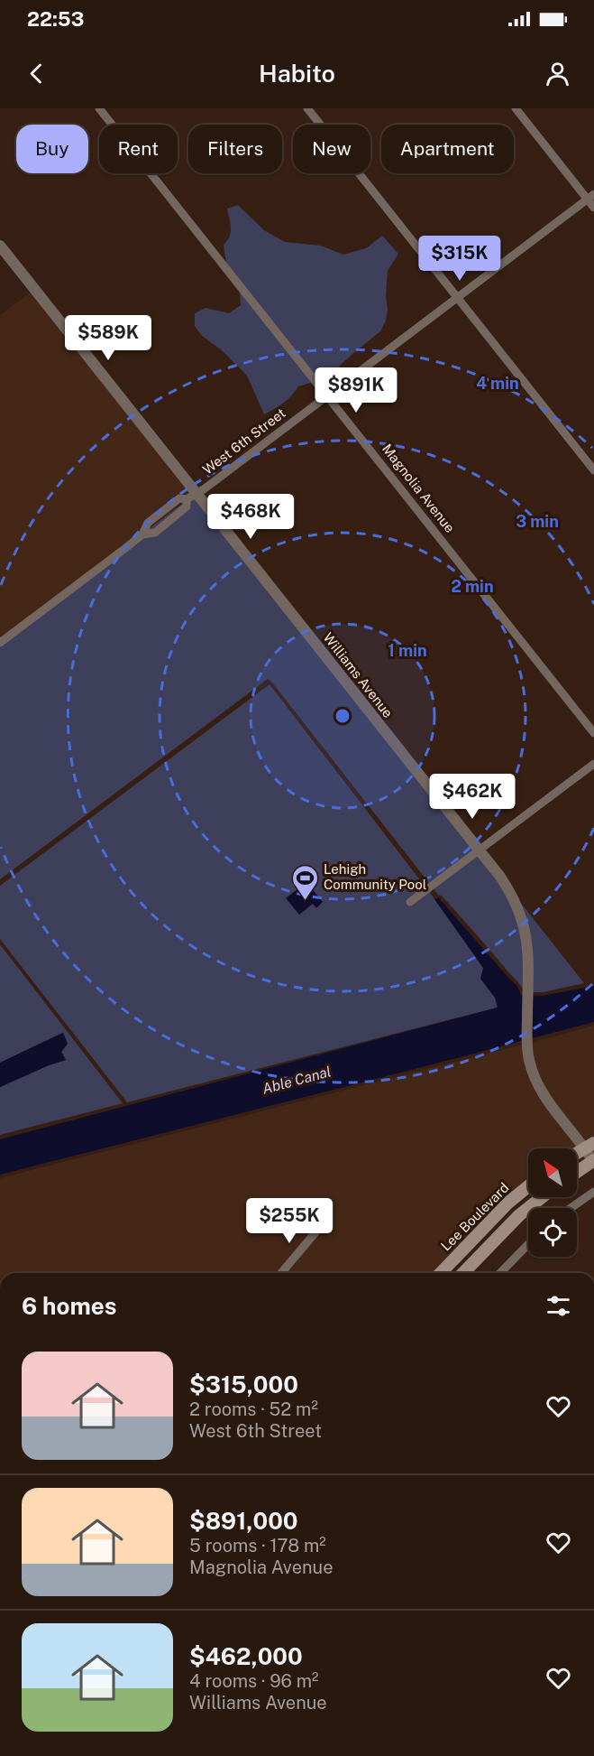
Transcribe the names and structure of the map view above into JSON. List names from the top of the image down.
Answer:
{
  "streets": {
    "main road": ["Lee Boulevard"],
    "street": ["West 6th Street", "Magnolia Avenue", "Williams Avenue"]
  },
  "crossings": [
    ["West 6th Street", "Magnolia Avenue"],
    ["West 6th Street", "Williams Avenue"]
  ],
  "water": ["Able Canal"],
  "places": {
    "sports": ["Lehigh Community Pool"]
  },
  "north": "top left",
  "page": {
    "status": "22:53",
    "header": "Habito",
    "chip": [
      "Buy",
      "Rent",
      "Filters",
      "New",
      "Apartment"
    ],
    "price": [
      "$315K",
      "$589K",
      "$891K",
      "$468K",
      "$462K",
      "$255K"
    ],
    "heading": "6 homes",
    "list": [
      {
        "name": "$315,000",
        "note": "2 rooms · 52 m² · West 6th Street"
      },
      {
        "name": "$891,000",
        "note": "5 rooms · 178 m² · Magnolia Avenue"
      },
      {
        "name": "$462,000",
        "note": "4 rooms · 96 m² · Williams Avenue"
      }
    ]
  },
  "rings": [
    "4 min",
    "3 min",
    "2 min",
    "1 min"
  ]
}
